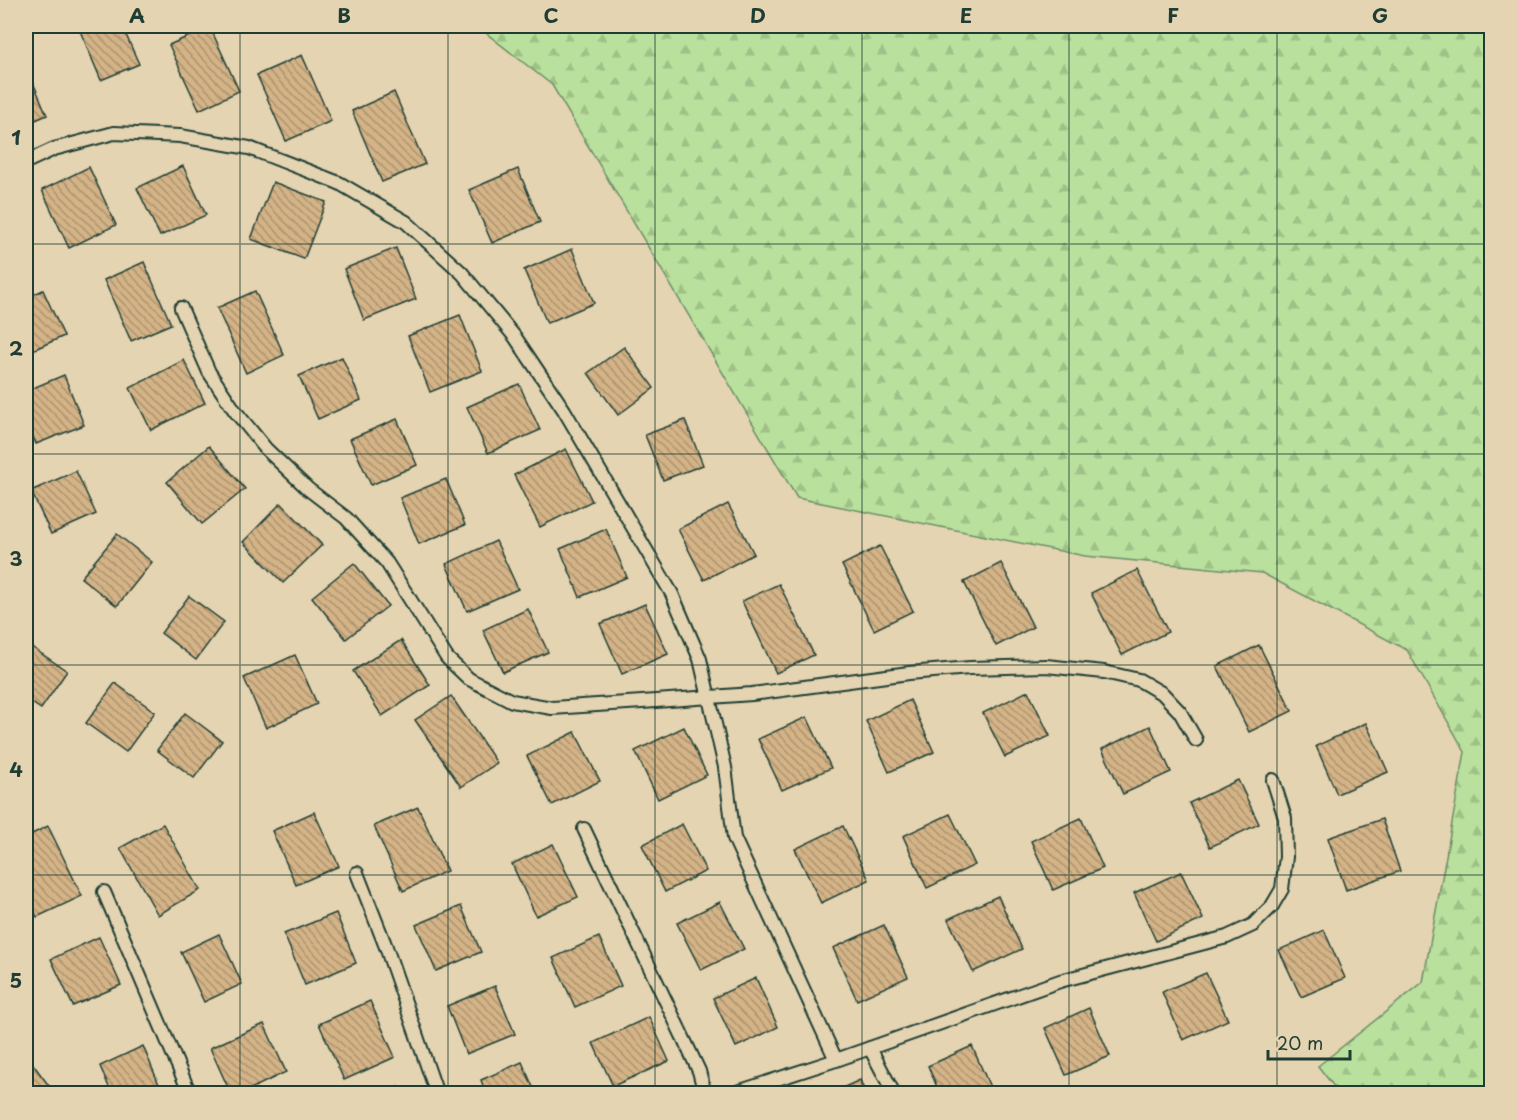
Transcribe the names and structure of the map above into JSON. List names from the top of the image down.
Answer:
{
  "scale_bar": "20 m",
  "grid": {
    "columns": [
      "A",
      "B",
      "C",
      "D",
      "E",
      "F",
      "G"
    ],
    "rows": [
      "1",
      "2",
      "3",
      "4",
      "5"
    ]
  }
}
